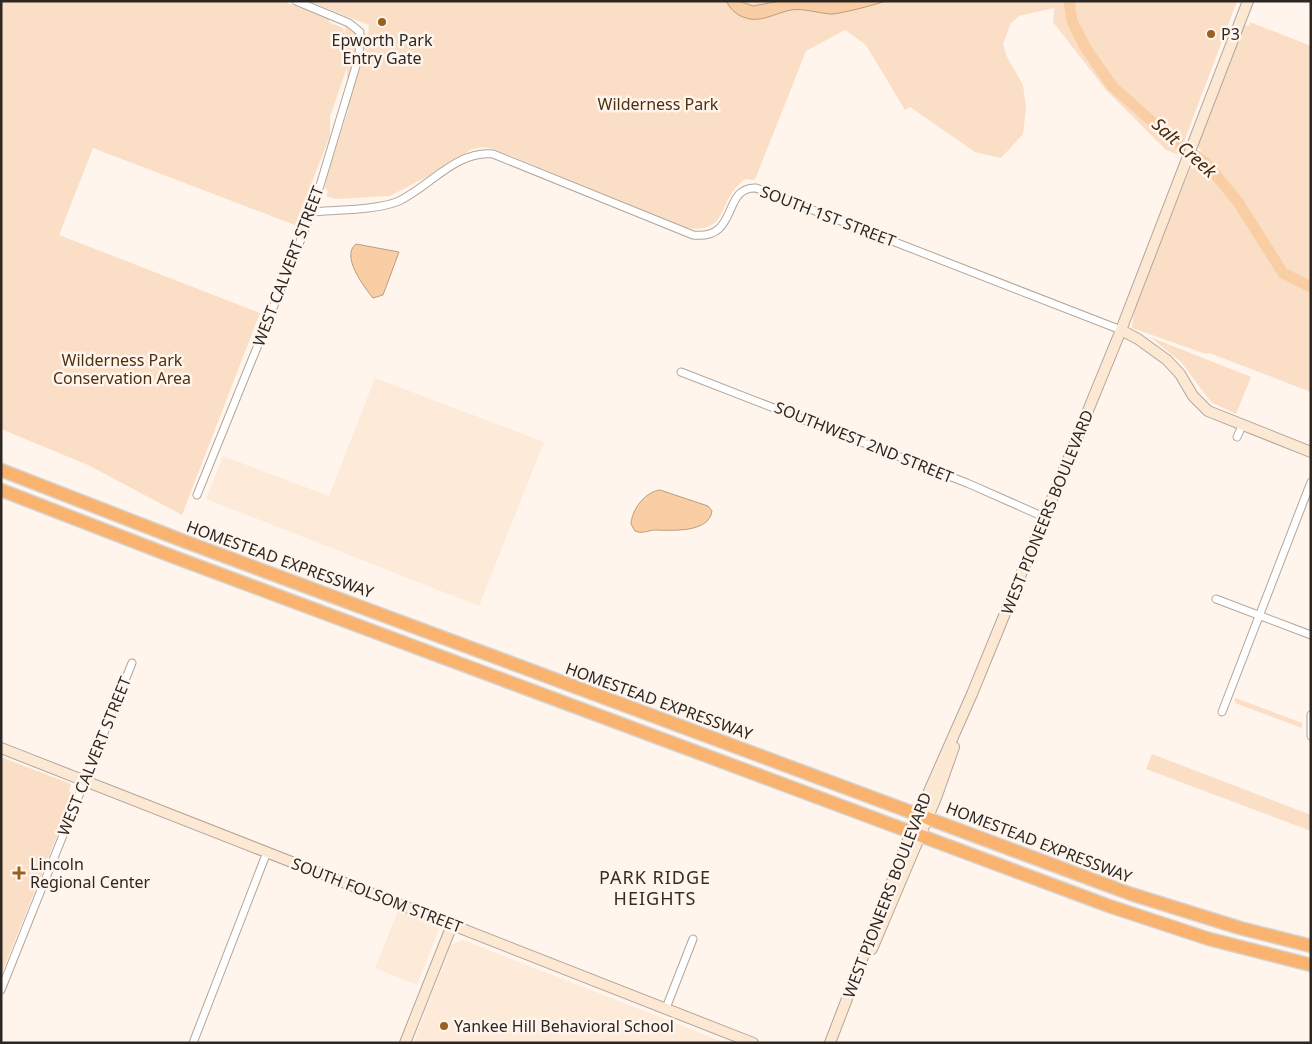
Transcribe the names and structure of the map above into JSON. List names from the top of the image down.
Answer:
{
  "streets": {
    "highway": ["HOMESTEAD EXPRESSWAY"],
    "main road": ["SOUTH 1ST STREET", "WEST PIONEERS BOULEVARD", "SOUTH FOLSOM STREET"],
    "street": ["WEST CALVERT STREET", "SOUTHWEST 2ND STREET"]
  },
  "crossings": [
    ["SOUTH 1ST STREET", "WEST CALVERT STREET"],
    ["SOUTH 1ST STREET", "WEST PIONEERS BOULEVARD"],
    ["WEST CALVERT STREET", "SOUTH FOLSOM STREET"],
    ["SOUTHWEST 2ND STREET", "WEST PIONEERS BOULEVARD"],
    ["WEST PIONEERS BOULEVARD", "HOMESTEAD EXPRESSWAY"]
  ],
  "districts": ["PARK RIDGE HEIGHTS"],
  "water": ["Salt Creek"],
  "parks": ["Wilderness Park", "Wilderness Park Conservation Area"],
  "places": {
    "other": ["Epworth Park Entry Gate", "P3", "Yankee Hill Behavioral School"],
    "health": ["Lincoln Regional Center"]
  }
}
